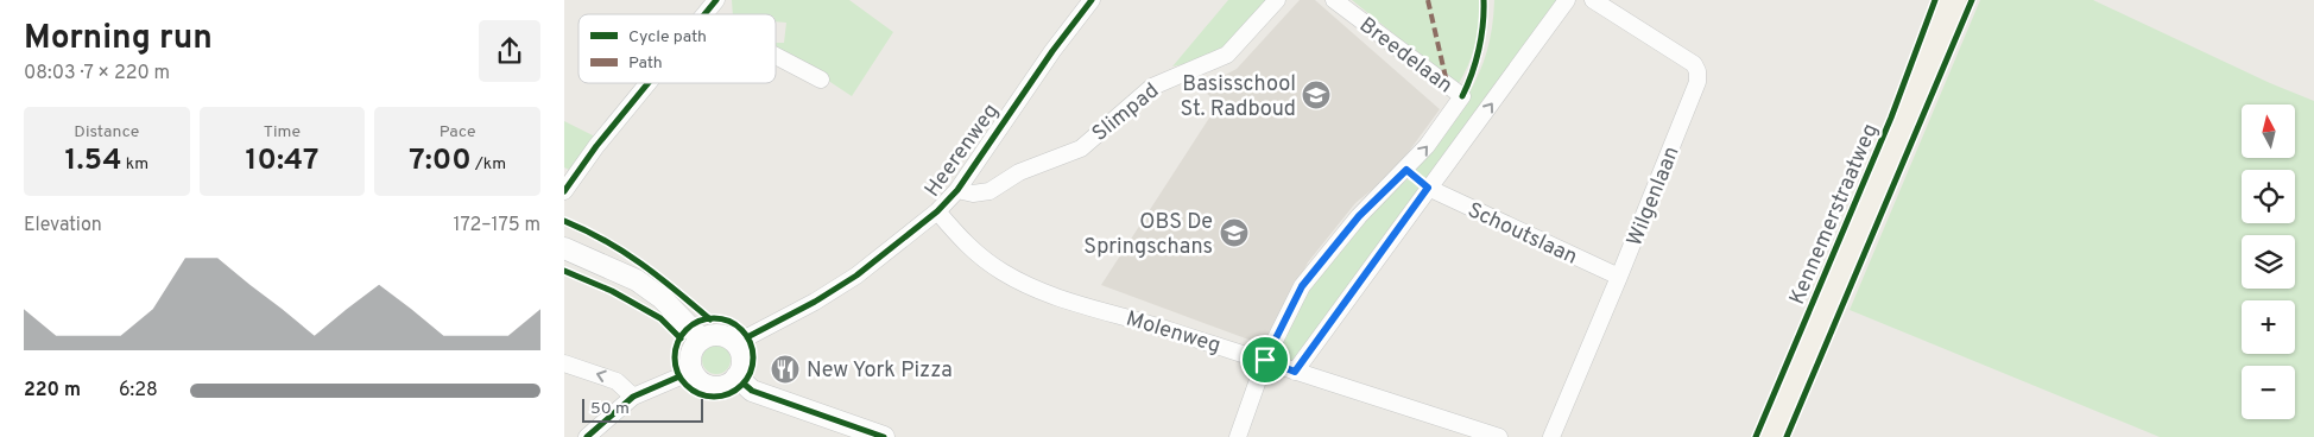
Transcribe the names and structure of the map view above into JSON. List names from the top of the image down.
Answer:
{
  "streets": {
    "main road": ["Kennemerstraatweg"],
    "street": [
      "Breedelaan",
      "Slimpad",
      "Heerenweg",
      "Wilgenlaan",
      "Schoutslaan",
      "Molenweg"
    ]
  },
  "crossings": [
    ["Breedelaan", "Molenweg"],
    ["Slimpad", "Heerenweg"],
    ["Heerenweg", "Molenweg"],
    ["Wilgenlaan", "Schoutslaan"]
  ],
  "places": {
    "school or university": ["Basisschool St. Radboud", "OBS De Springschans"],
    "restaurant": ["New York Pizza"]
  },
  "legend": ["Cycle path", "Path"],
  "scale_bar": "50 m",
  "north": "top",
  "page": {
    "heading": ["Morning run", "08:03 · 7 × 220 m"],
    "stats": [
      ["Distance", "1.54 km"],
      ["Time", "10:47"],
      ["Pace", "7:00 /km"]
    ],
    "map_buttons": ["+", "−"],
    "chart": ["Elevation", "172–175 m"],
    "list": [
      {
        "name": "220 m",
        "note": "6:28"
      }
    ],
    "scale": "50 m"
  }
}
